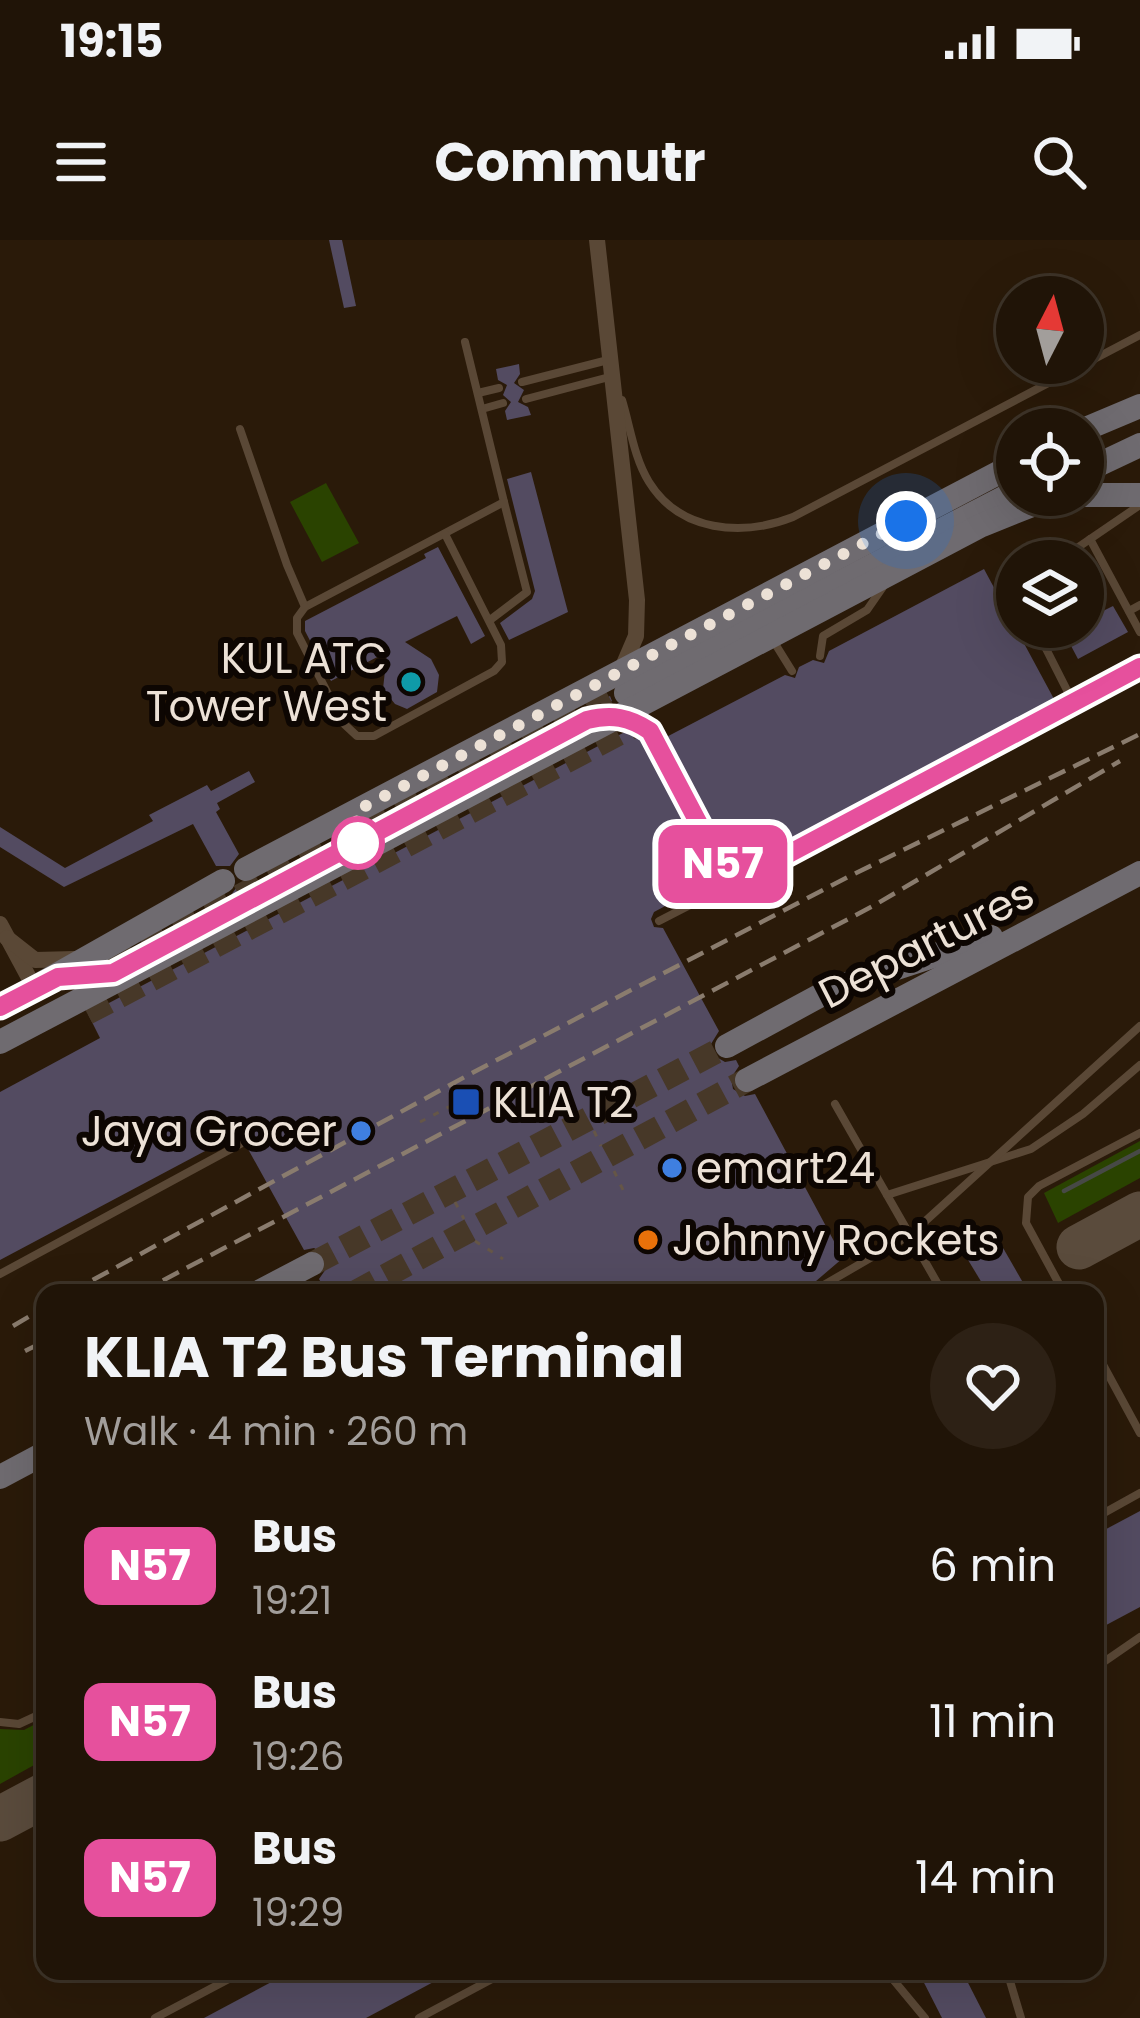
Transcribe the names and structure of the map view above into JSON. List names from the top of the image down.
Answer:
{
  "streets": {
    "main road": ["Departures"]
  },
  "places": {
    "other": [
      "KUL ATC Tower West",
      "Jaya Grocer",
      "emart24",
      "Johnny Rockets"
    ],
    "transit": ["KLIA T2"]
  },
  "lines": ["bus line N57"],
  "north": "top",
  "page": {
    "status": "19:15",
    "header": "Commutr",
    "on_map": "N57",
    "heading": ["KLIA T2 Bus Terminal", "Walk · 4 min · 260 m"],
    "list": [
      {
        "mark": "N57",
        "name": "Bus",
        "note": "19:21",
        "value": "6 min"
      },
      {
        "mark": "N57",
        "name": "Bus",
        "note": "19:26",
        "value": "11 min"
      },
      {
        "mark": "N57",
        "name": "Bus",
        "note": "19:29",
        "value": "14 min"
      }
    ]
  }
}
